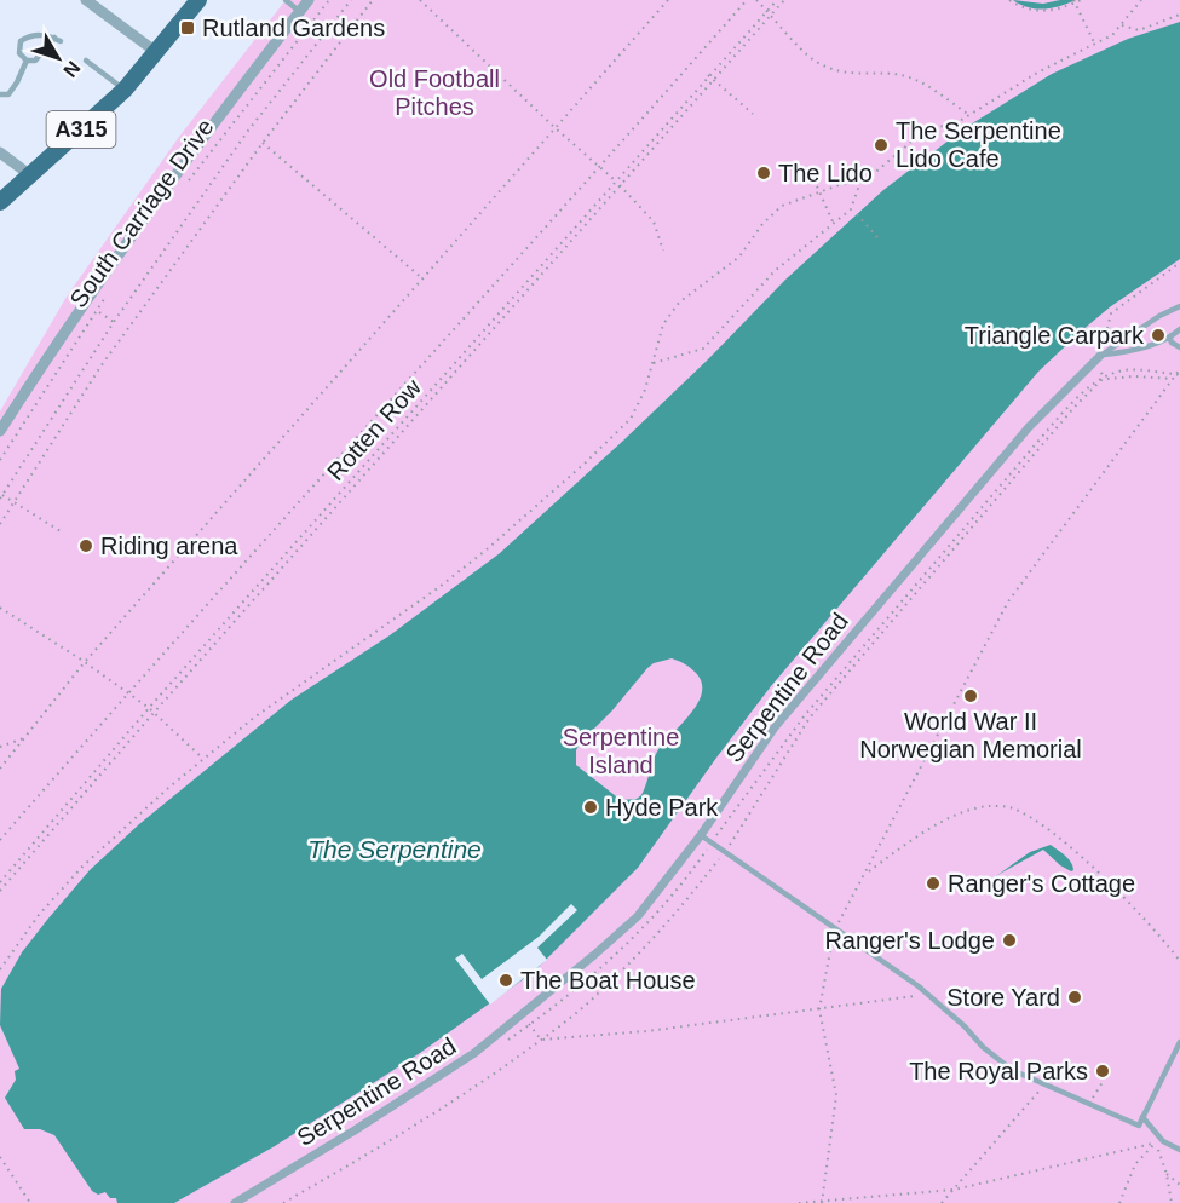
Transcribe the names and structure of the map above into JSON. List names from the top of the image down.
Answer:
{
  "streets": {
    "main road": ["A315"],
    "street": ["South Carriage Drive", "Serpentine Road"],
    "path": ["Rotten Row"]
  },
  "water": ["The Serpentine"],
  "parks": ["Old Football Pitches", "Serpentine Island"],
  "places": {
    "transit": ["Rutland Gardens"],
    "other": [
      "The Serpentine Lido Cafe",
      "The Lido",
      "Triangle Carpark",
      "Riding arena",
      "World War II Norwegian Memorial",
      "Hyde Park",
      "Ranger's Cottage",
      "Ranger's Lodge",
      "The Boat House",
      "Store Yard",
      "The Royal Parks"
    ]
  },
  "north": "bottom right"
}
